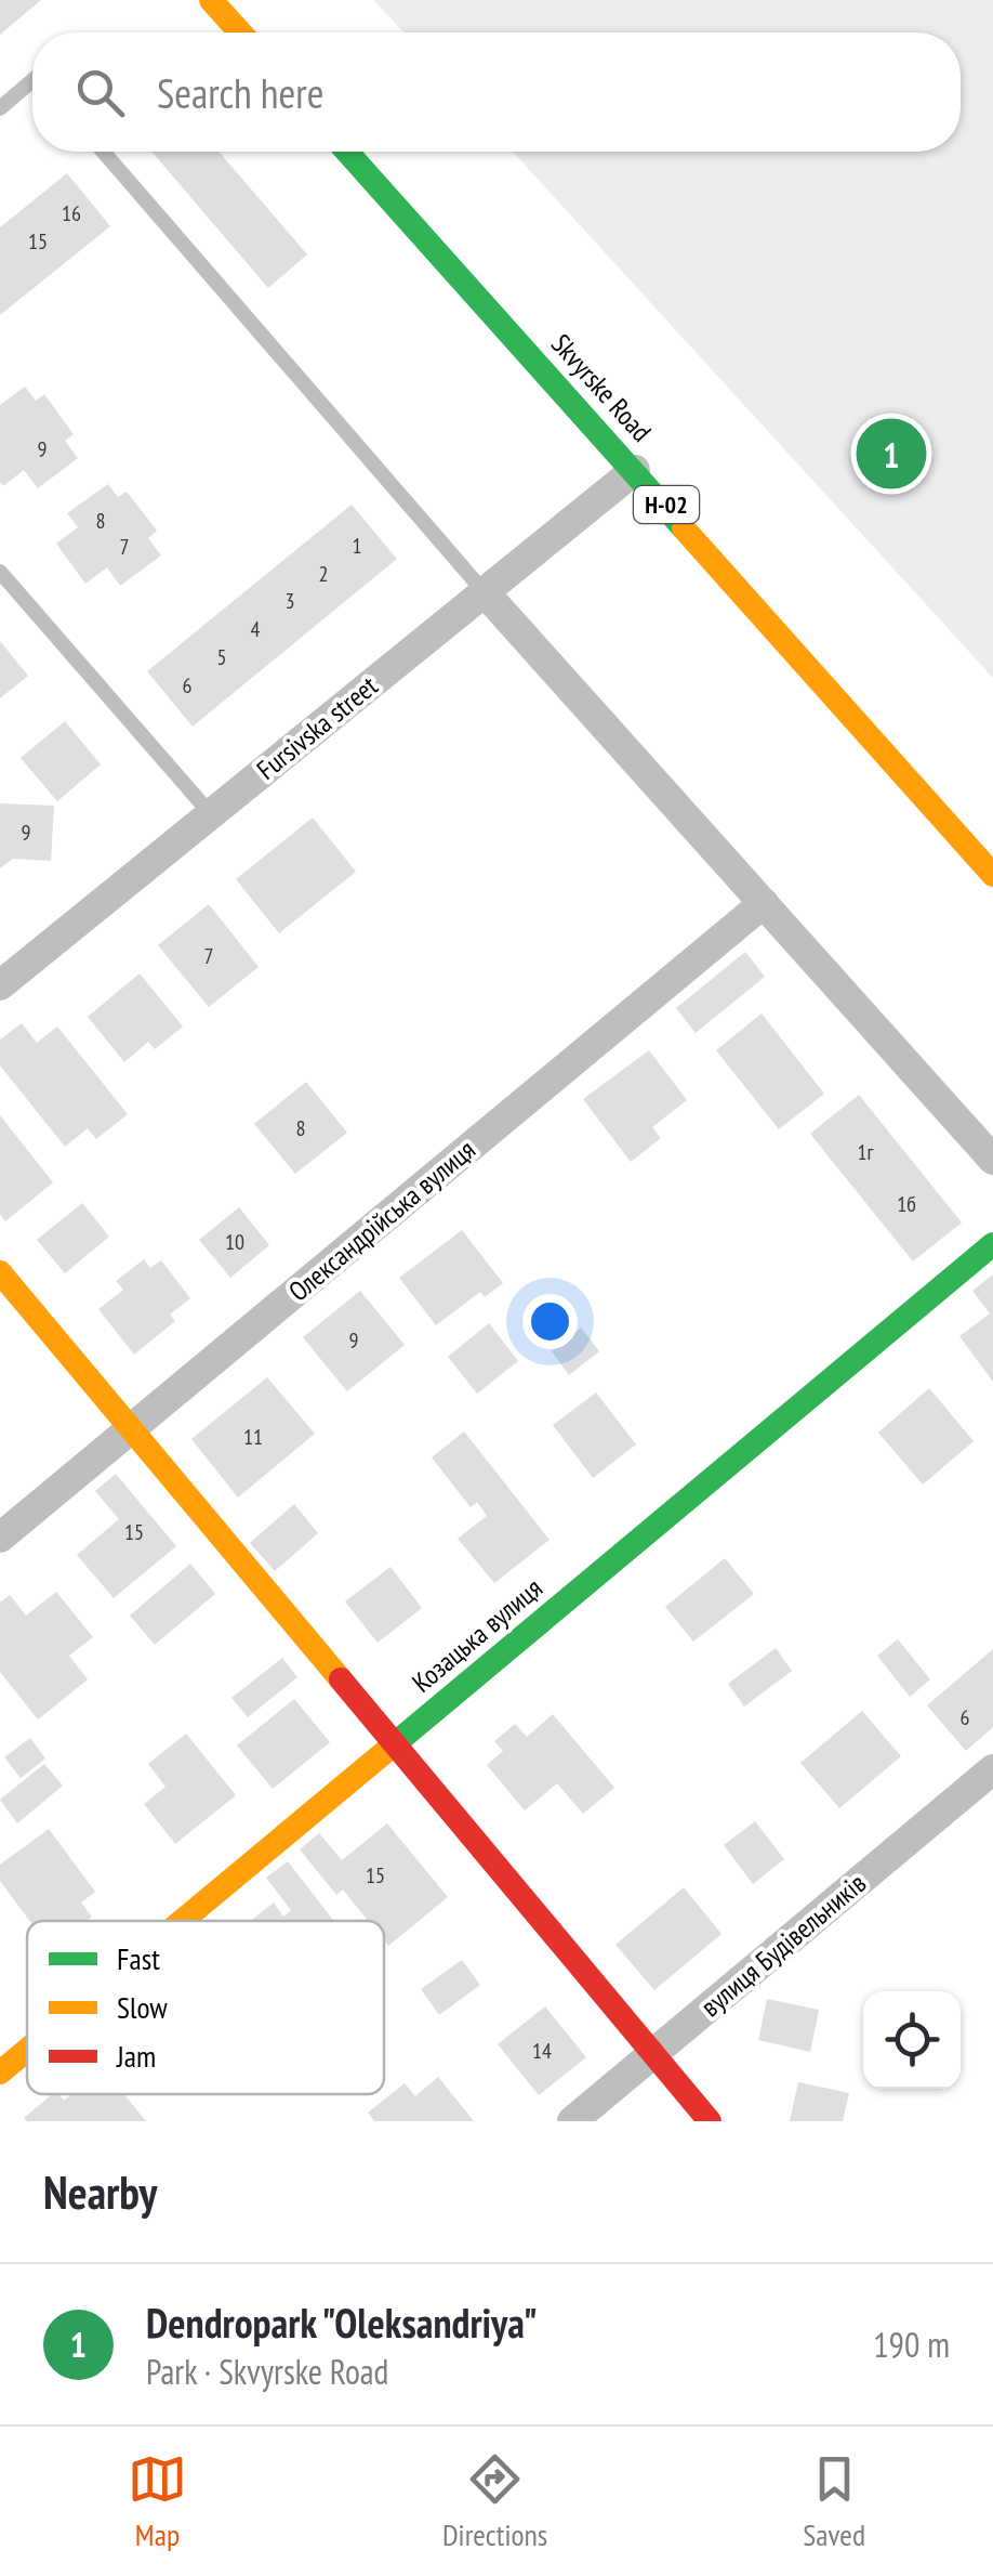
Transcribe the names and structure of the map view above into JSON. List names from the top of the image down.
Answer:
{
  "streets": {
    "street": [
      "Skvyrske Road",
      "Н-02",
      "Fursivska street",
      "Олександрійська вулиця",
      "Козацька вулиця",
      "вулиця Будівельників"
    ]
  },
  "crossings": [
    ["Skvyrske Road", "Fursivska street"]
  ],
  "house_numbers": [
    "16",
    "15",
    "9",
    "8",
    "1",
    "7",
    "2",
    "3",
    "4",
    "5",
    "6",
    "9",
    "7",
    "8",
    "1г",
    "1б",
    "10",
    "9",
    "11",
    "15",
    "6",
    "15",
    "14"
  ],
  "legend": ["Fast", "Slow", "Jam"],
  "page": {
    "search": "Search here",
    "pins": "1",
    "heading": "Nearby",
    "list": [
      {
        "mark": "1",
        "name": "Dendropark \"Oleksandriya\"",
        "note": "Park · Skvyrske Road",
        "value": "190 m"
      }
    ],
    "nav": ["Map", "Directions", "Saved"]
  }
}
